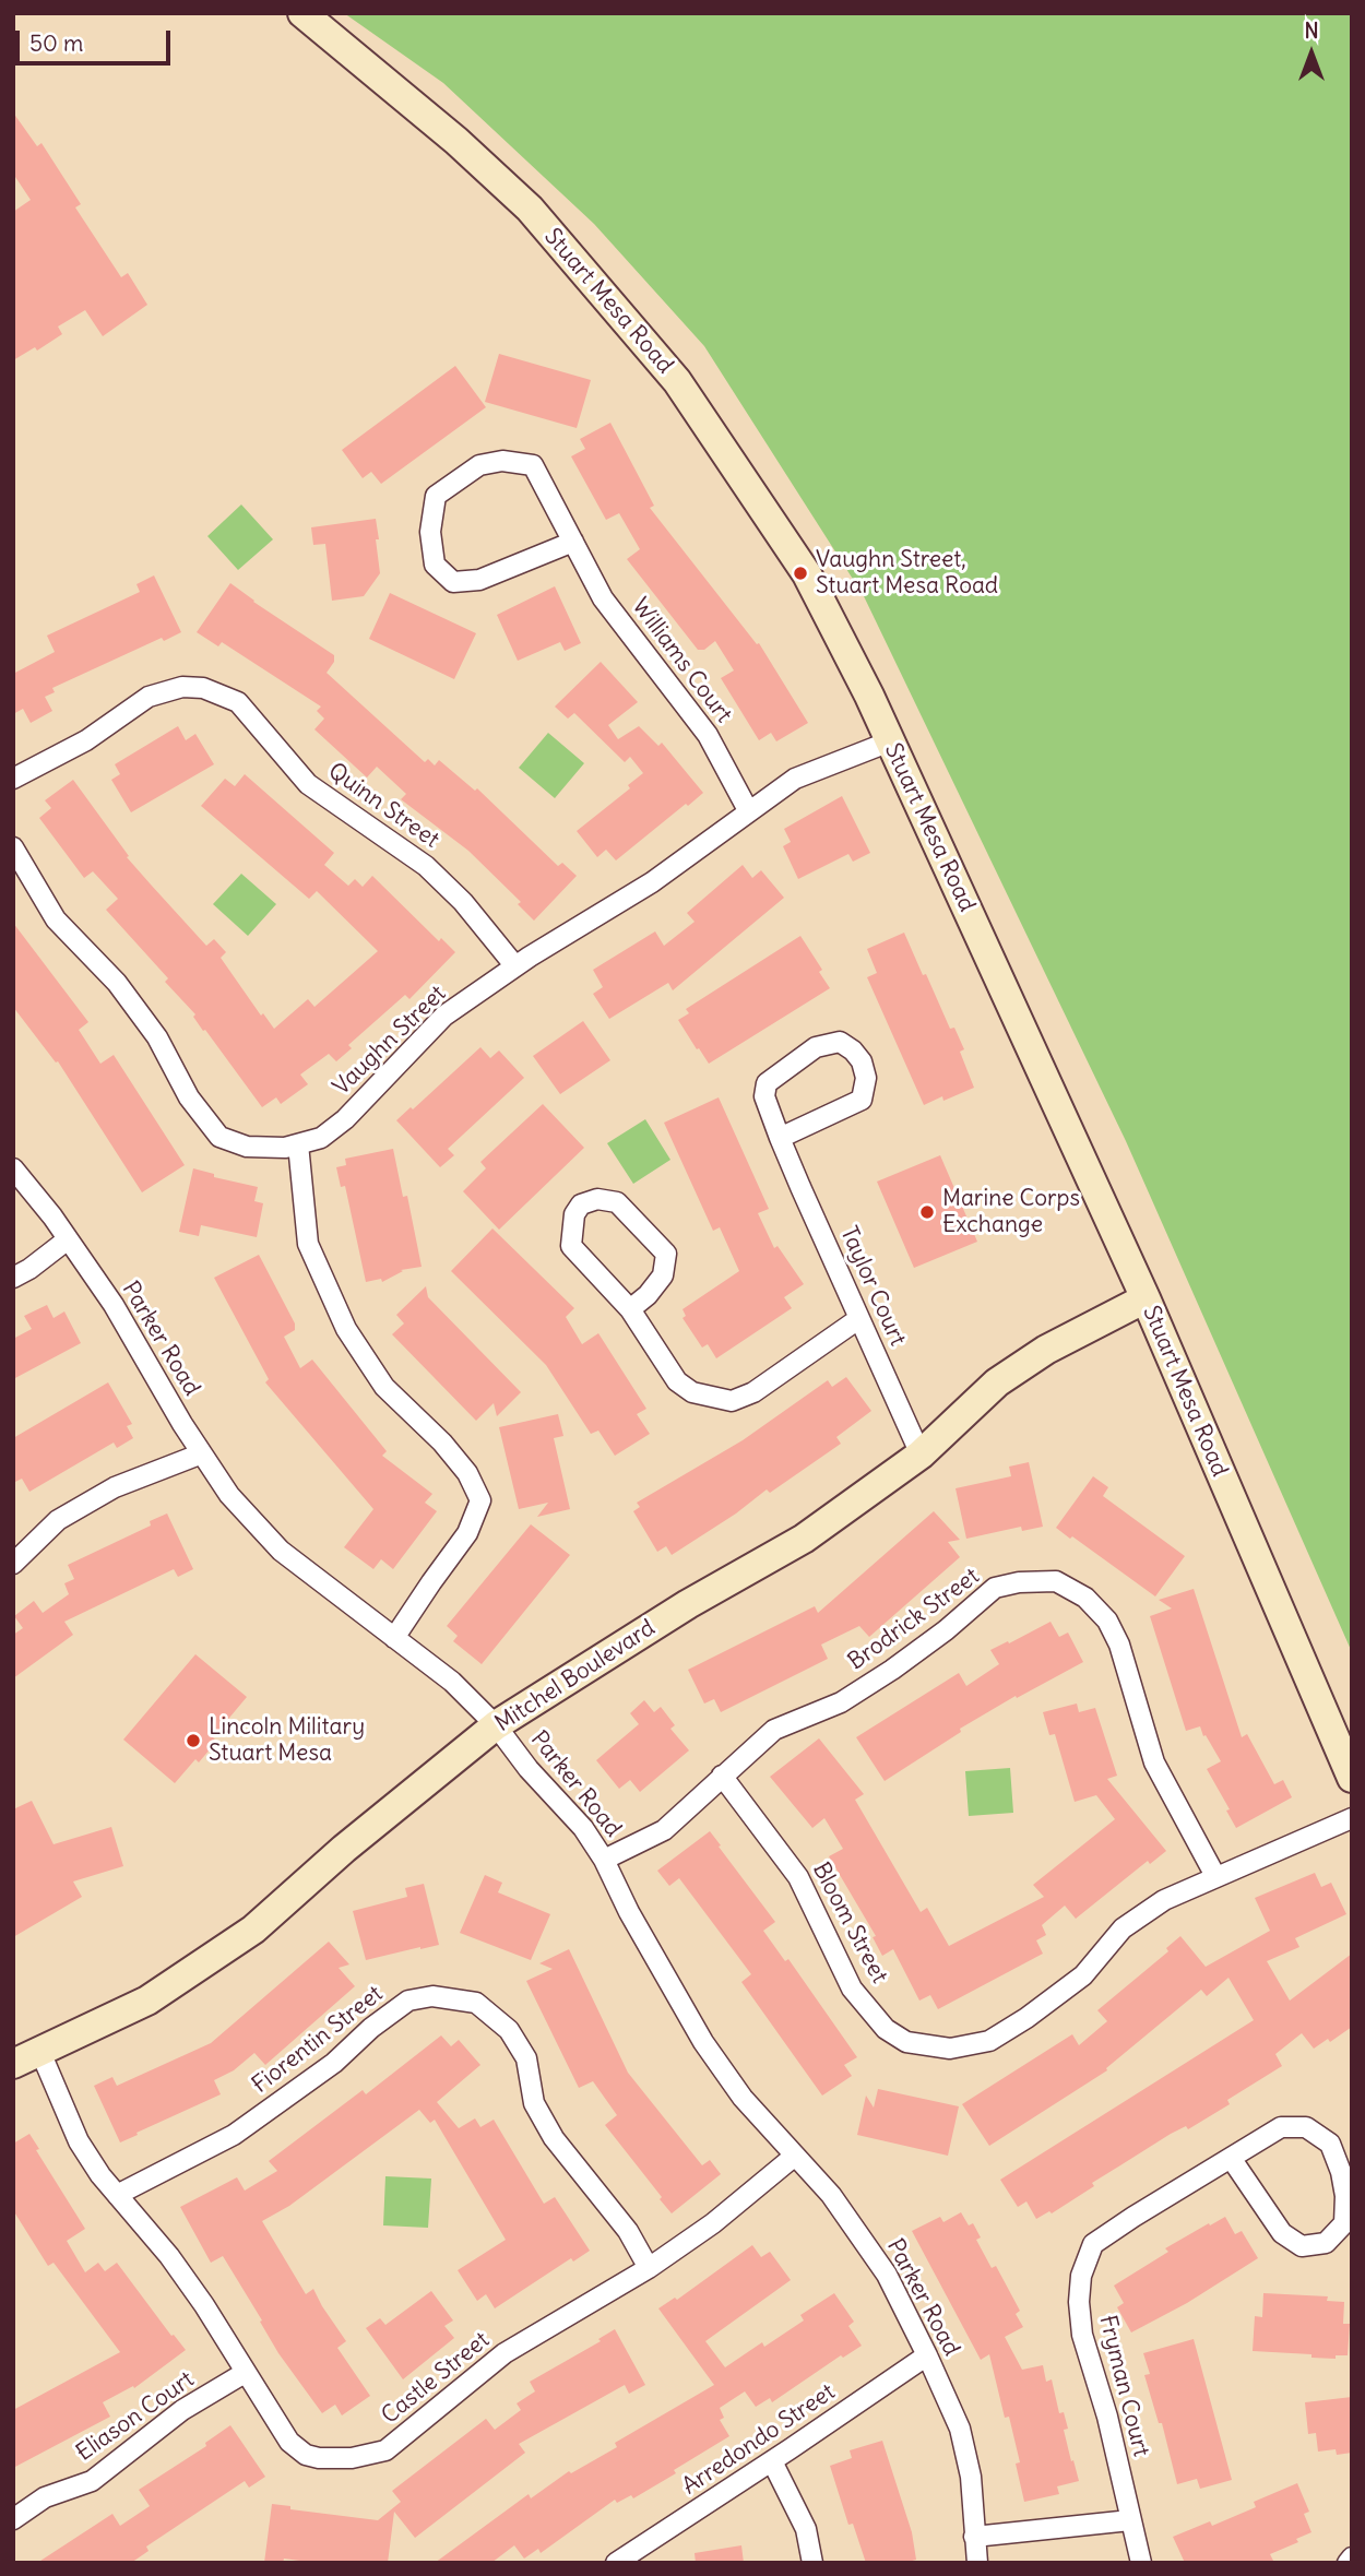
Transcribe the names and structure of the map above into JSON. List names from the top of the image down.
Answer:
{
  "streets": {
    "main road": ["Stuart Mesa Road", "Mitchel Boulevard"],
    "street": [
      "Williams Court",
      "Quinn Street",
      "Vaughn Street",
      "Taylor Court",
      "Parker Road",
      "Brodrick Street",
      "Bloom Street",
      "Fiorentin Street",
      "Castle Street",
      "Fryman Court",
      "Eliason Court",
      "Arredondo Street"
    ]
  },
  "crossings": [
    ["Stuart Mesa Road", "Vaughn Street"],
    ["Stuart Mesa Road", "Mitchel Boulevard"],
    ["Williams Court", "Vaughn Street"],
    ["Quinn Street", "Vaughn Street"],
    ["Taylor Court", "Mitchel Boulevard"],
    ["Parker Road", "Brodrick Street"],
    ["Parker Road", "Mitchel Boulevard"],
    ["Parker Road", "Castle Street"],
    ["Parker Road", "Arredondo Street"],
    ["Brodrick Street", "Bloom Street"],
    ["Mitchel Boulevard", "Castle Street"],
    ["Fiorentin Street", "Castle Street"],
    ["Castle Street", "Eliason Court"]
  ],
  "places": ["Vaughn Street, Stuart Mesa Road", "Marine Corps Exchange", "Lincoln Military Stuart Mesa"],
  "scale_bar": "50 m",
  "north": "top"
}
